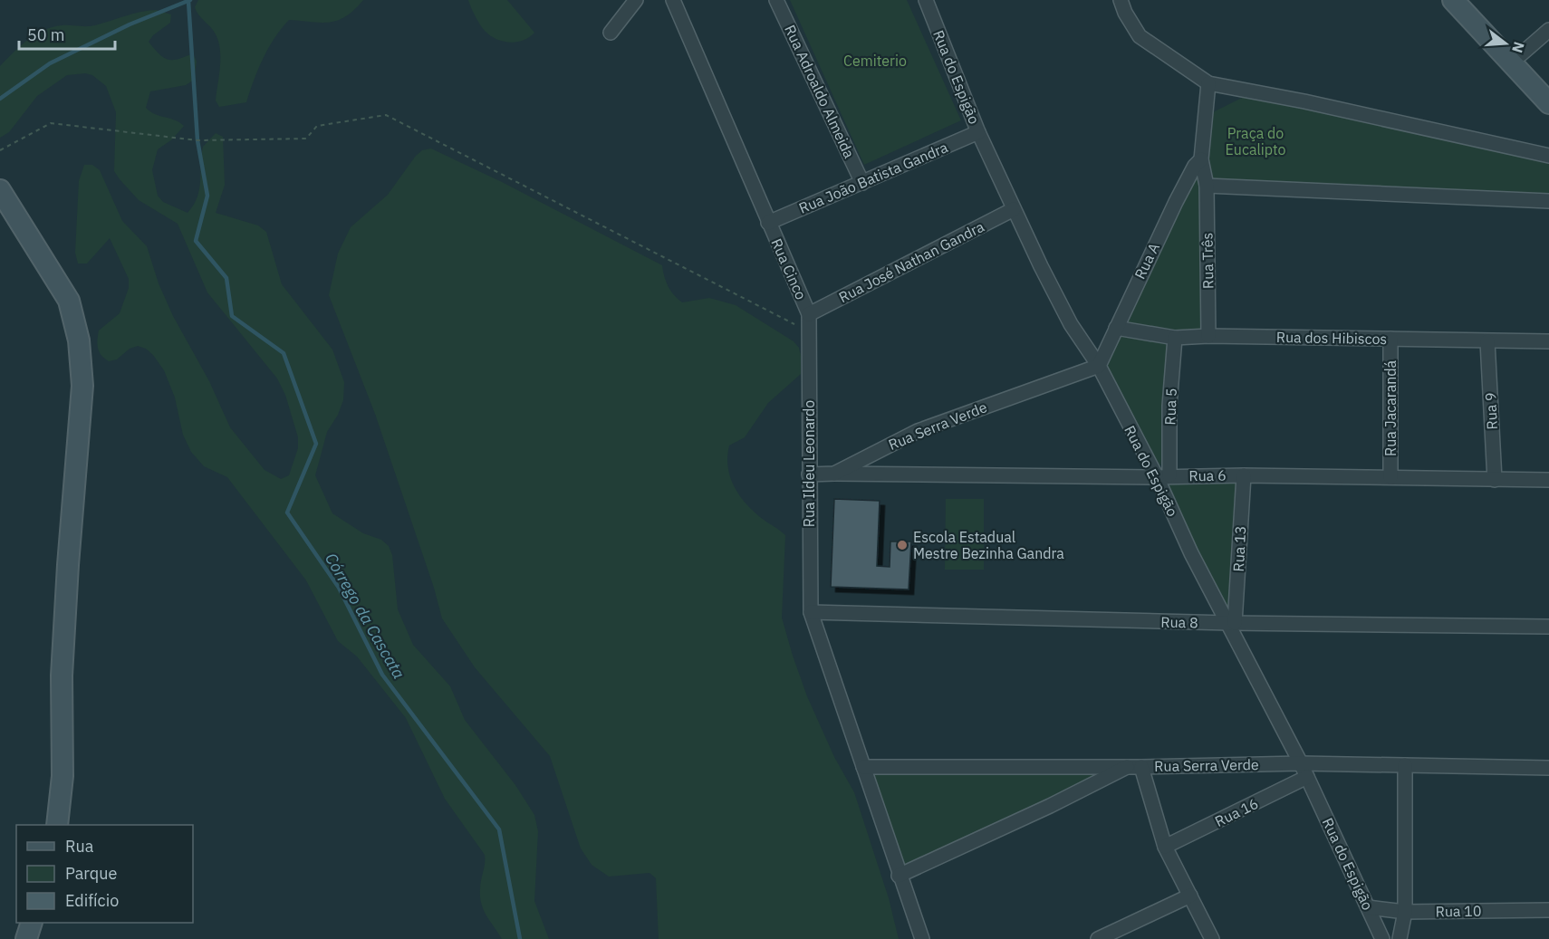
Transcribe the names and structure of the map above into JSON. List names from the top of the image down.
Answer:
{
  "streets": {
    "street": [
      "Rua do Espigão",
      "Rua Adroaldo Almeida",
      "Rua João Batista Gandra",
      "Rua A",
      "Rua Três",
      "Rua José Nathan Gandra",
      "Rua Cinco",
      "Rua dos Hibiscos",
      "Rua 5",
      "Rua Jacarandá",
      "Rua 9",
      "Rua Serra Verde",
      "Rua Ildeu Leonardo",
      "Rua 6",
      "Rua 13",
      "Rua 8",
      "Rua 16",
      "Rua 10"
    ]
  },
  "crossings": [
    ["Rua do Espigão", "Rua João Batista Gandra"],
    ["Rua do Espigão", "Rua A"],
    ["Rua do Espigão", "Rua José Nathan Gandra"],
    ["Rua do Espigão", "Rua 5"],
    ["Rua do Espigão", "Rua Serra Verde"],
    ["Rua do Espigão", "Rua 6"],
    ["Rua do Espigão", "Rua 13"],
    ["Rua do Espigão", "Rua 8"],
    ["Rua do Espigão", "Rua 16"],
    ["Rua do Espigão", "Rua 10"],
    ["Rua Adroaldo Almeida", "Rua João Batista Gandra"],
    ["Rua João Batista Gandra", "Rua Cinco"],
    ["Rua A", "Rua dos Hibiscos"],
    ["Rua A", "Rua Serra Verde"],
    ["Rua Três", "Rua dos Hibiscos"],
    ["Rua José Nathan Gandra", "Rua Cinco"],
    ["Rua José Nathan Gandra", "Rua Ildeu Leonardo"],
    ["Rua Cinco", "Rua Ildeu Leonardo"],
    ["Rua dos Hibiscos", "Rua 5"],
    ["Rua dos Hibiscos", "Rua Jacarandá"],
    ["Rua dos Hibiscos", "Rua 9"],
    ["Rua 5", "Rua 6"],
    ["Rua Jacarandá", "Rua 6"],
    ["Rua 9", "Rua 6"],
    ["Rua Serra Verde", "Rua Ildeu Leonardo"],
    ["Rua Serra Verde", "Rua 6"],
    ["Rua Ildeu Leonardo", "Rua 8"],
    ["Rua 6", "Rua 13"],
    ["Rua 13", "Rua 8"]
  ],
  "water": ["Córrego da Cascata"],
  "parks": ["Cemiterio", "Praça do Eucalipto"],
  "places": ["Escola Estadual Mestre Bezinha Gandra"],
  "legend": ["Rua", "Parque", "Edifício"],
  "scale_bar": "50 m",
  "north": "right"
}
